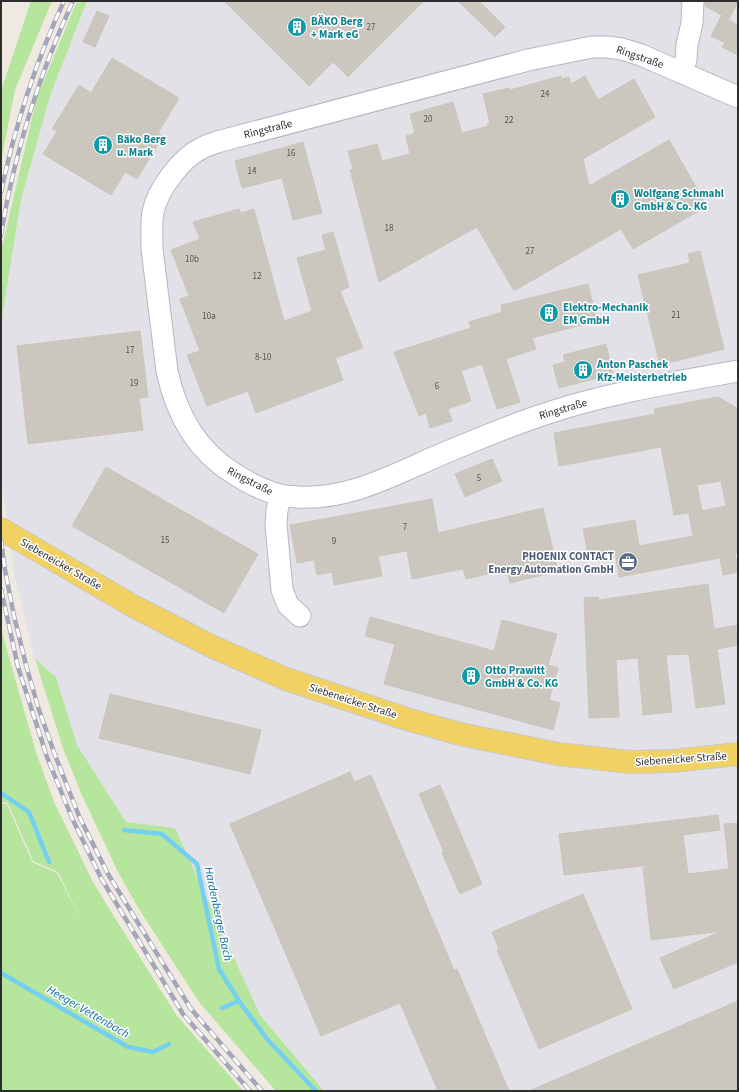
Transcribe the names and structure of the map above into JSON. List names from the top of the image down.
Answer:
{
  "streets": {
    "main road": ["Siebeneicker Straße"],
    "street": ["Ringstraße"]
  },
  "water": ["Hardenberger Bach", "Heeger Vettenbach"],
  "places": {
    "building": [
      "BÄKO Berg + Mark eG",
      "Bäko Berg u. Mark",
      "Wolfgang Schmahl GmbH & Co. KG",
      "Elektro-Mechanik EM GmbH",
      "Anton Paschek Kfz-Meisterbetrieb",
      "Otto Prawitt GmbH & Co. KG"
    ],
    "office": ["PHOENIX CONTACT Energy Automation GmbH"]
  },
  "house_numbers": [
    "27",
    "24",
    "20",
    "22",
    "16",
    "14",
    "18",
    "27",
    "10b",
    "12",
    "21",
    "10a",
    "17",
    "8-10",
    "19",
    "6",
    "5",
    "7",
    "15",
    "9"
  ]
}
